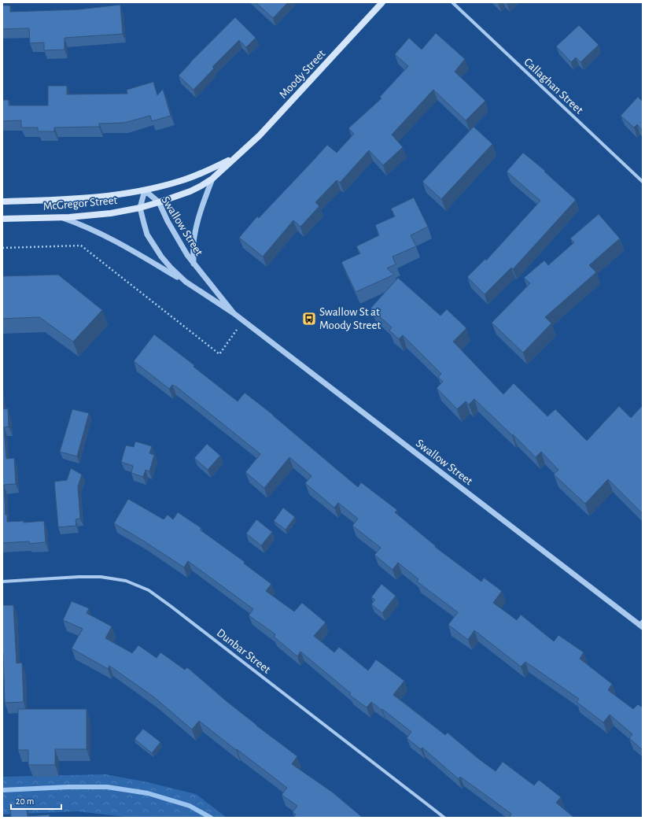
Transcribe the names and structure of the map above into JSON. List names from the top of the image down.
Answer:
{
  "streets": {
    "main road": ["Moody Street", "McGregor Street"],
    "street": ["Callaghan Street", "Swallow Street", "Dunbar Street"]
  },
  "crossings": [
    ["Moody Street", "McGregor Street"],
    ["Moody Street", "Swallow Street"],
    ["McGregor Street", "Swallow Street"]
  ],
  "places": {
    "bus stop": ["Swallow St at Moody Street"]
  },
  "scale_bar": "20 m"
}
